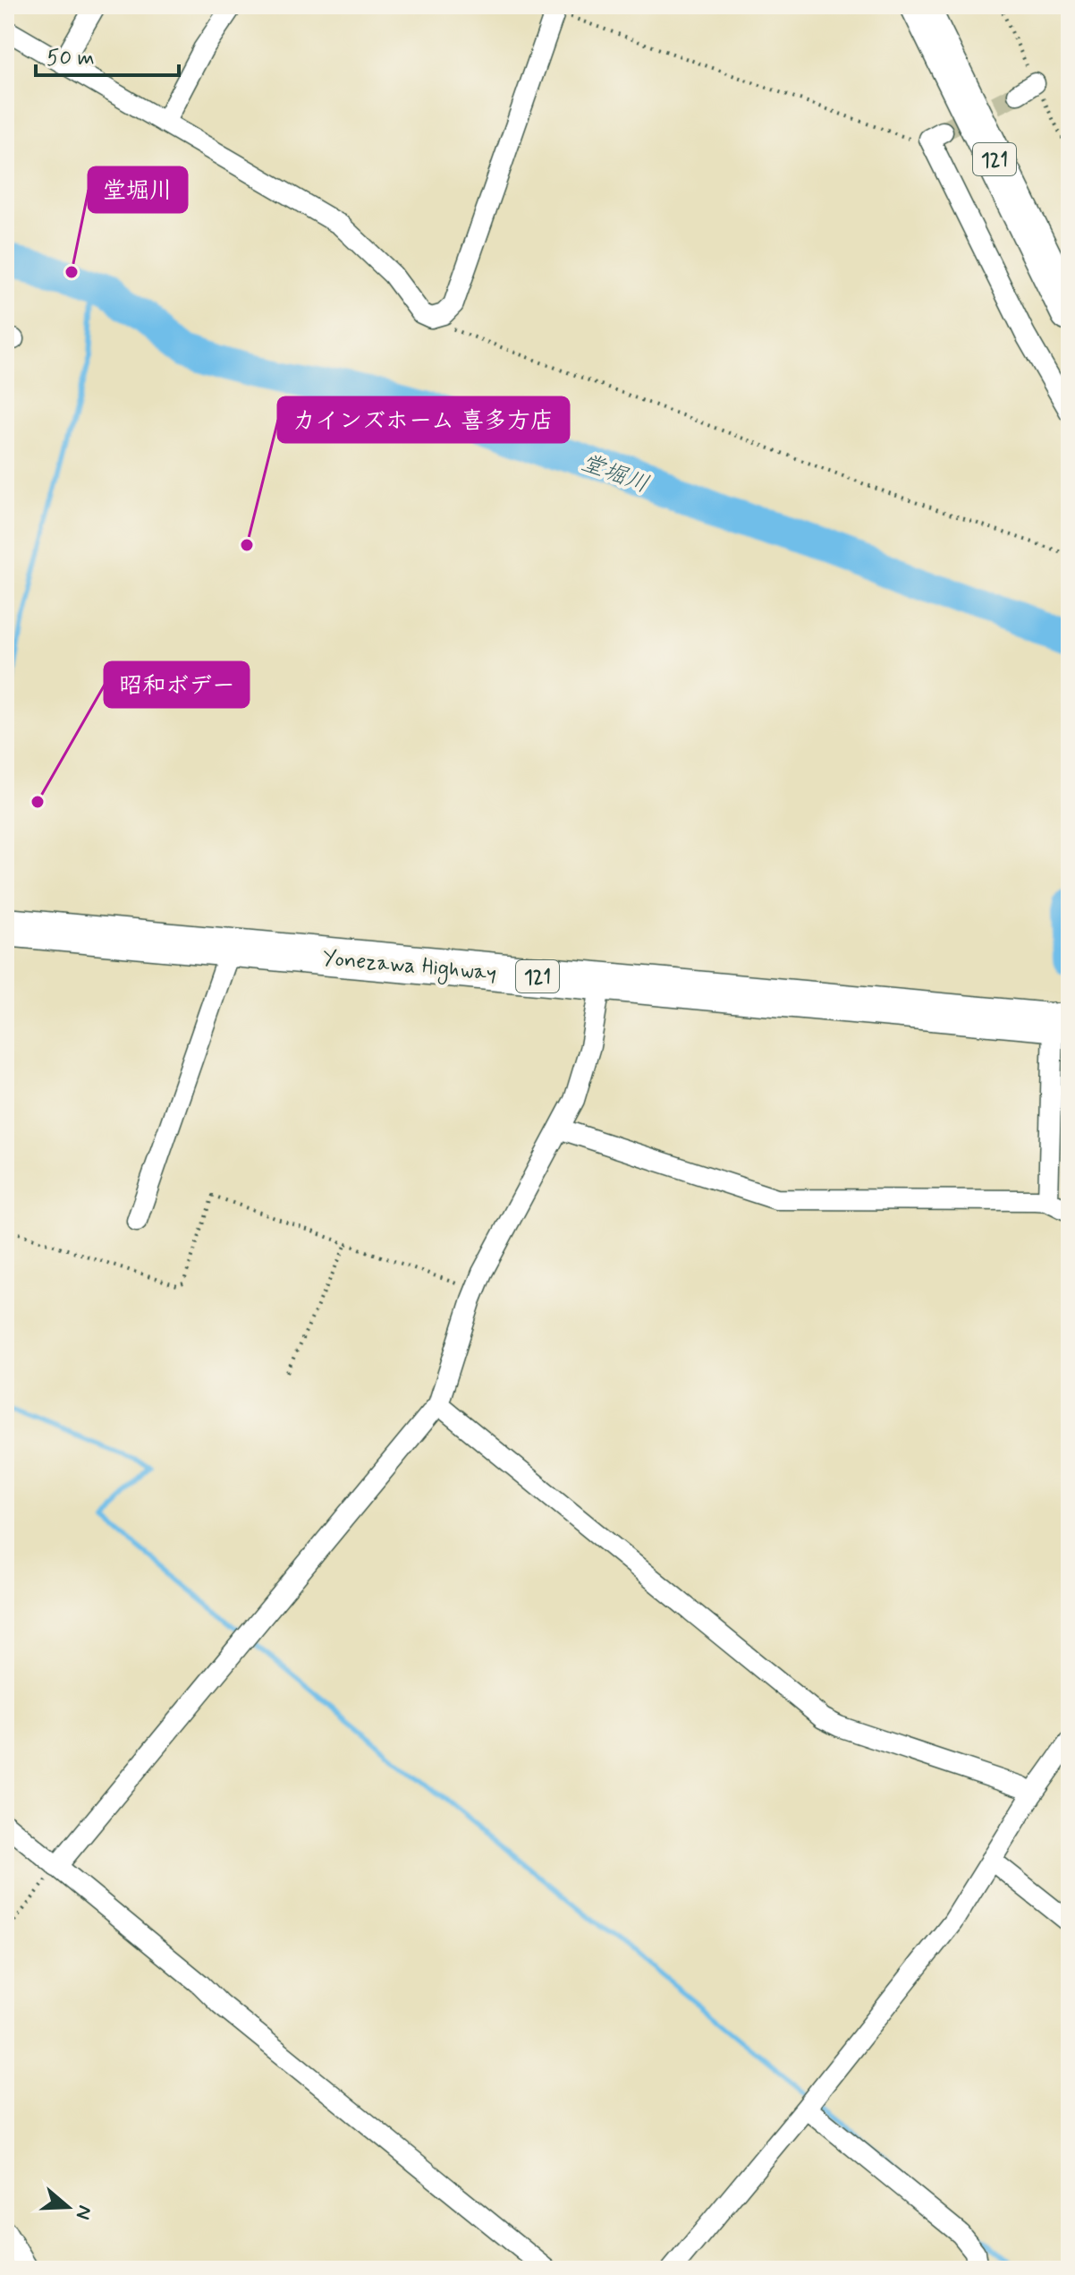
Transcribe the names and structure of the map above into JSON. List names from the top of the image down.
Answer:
{
  "streets": {
    "highway": ["121", "Yonezawa Highway"]
  },
  "water": ["堂堀川"],
  "places": ["堂堀川", "カインズホーム 喜多方店", "昭和ボデー"],
  "scale_bar": "50 m",
  "north": "right"
}
